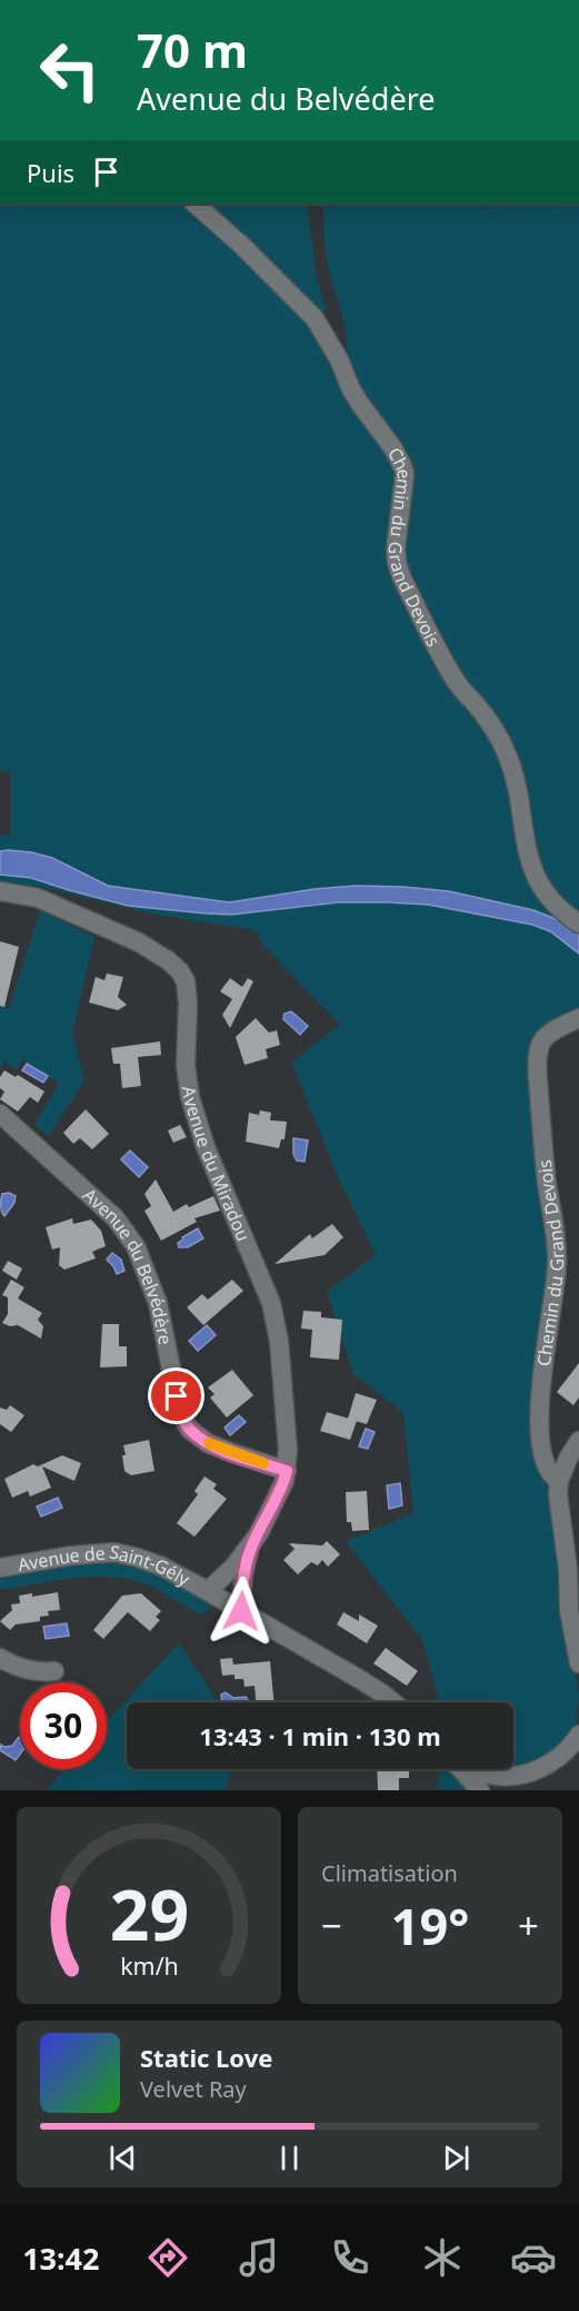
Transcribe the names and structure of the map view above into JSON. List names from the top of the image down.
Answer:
{
  "streets": {
    "street": [
      "Chemin du Grand Devois",
      "Avenue du Miradou",
      "Avenue du Belvédère",
      "Avenue de Saint-Gély"
    ]
  },
  "crossings": [
    ["Avenue du Miradou", "Avenue du Belvédère"],
    ["Avenue du Miradou", "Avenue de Saint-Gély"]
  ],
  "page": {
    "turn": ["70 m", "Avenue du Belvédère"],
    "then": "Puis",
    "limit": "30",
    "trip": "13:43 · 1 min · 130 m",
    "tile": "Climatisation",
    "heat": ["−", "19°", "+"],
    "song": ["Static Love", "Velvet Ray"],
    "tabs": "13:42",
    "gauge": ["29", "km/h"]
  }
}
